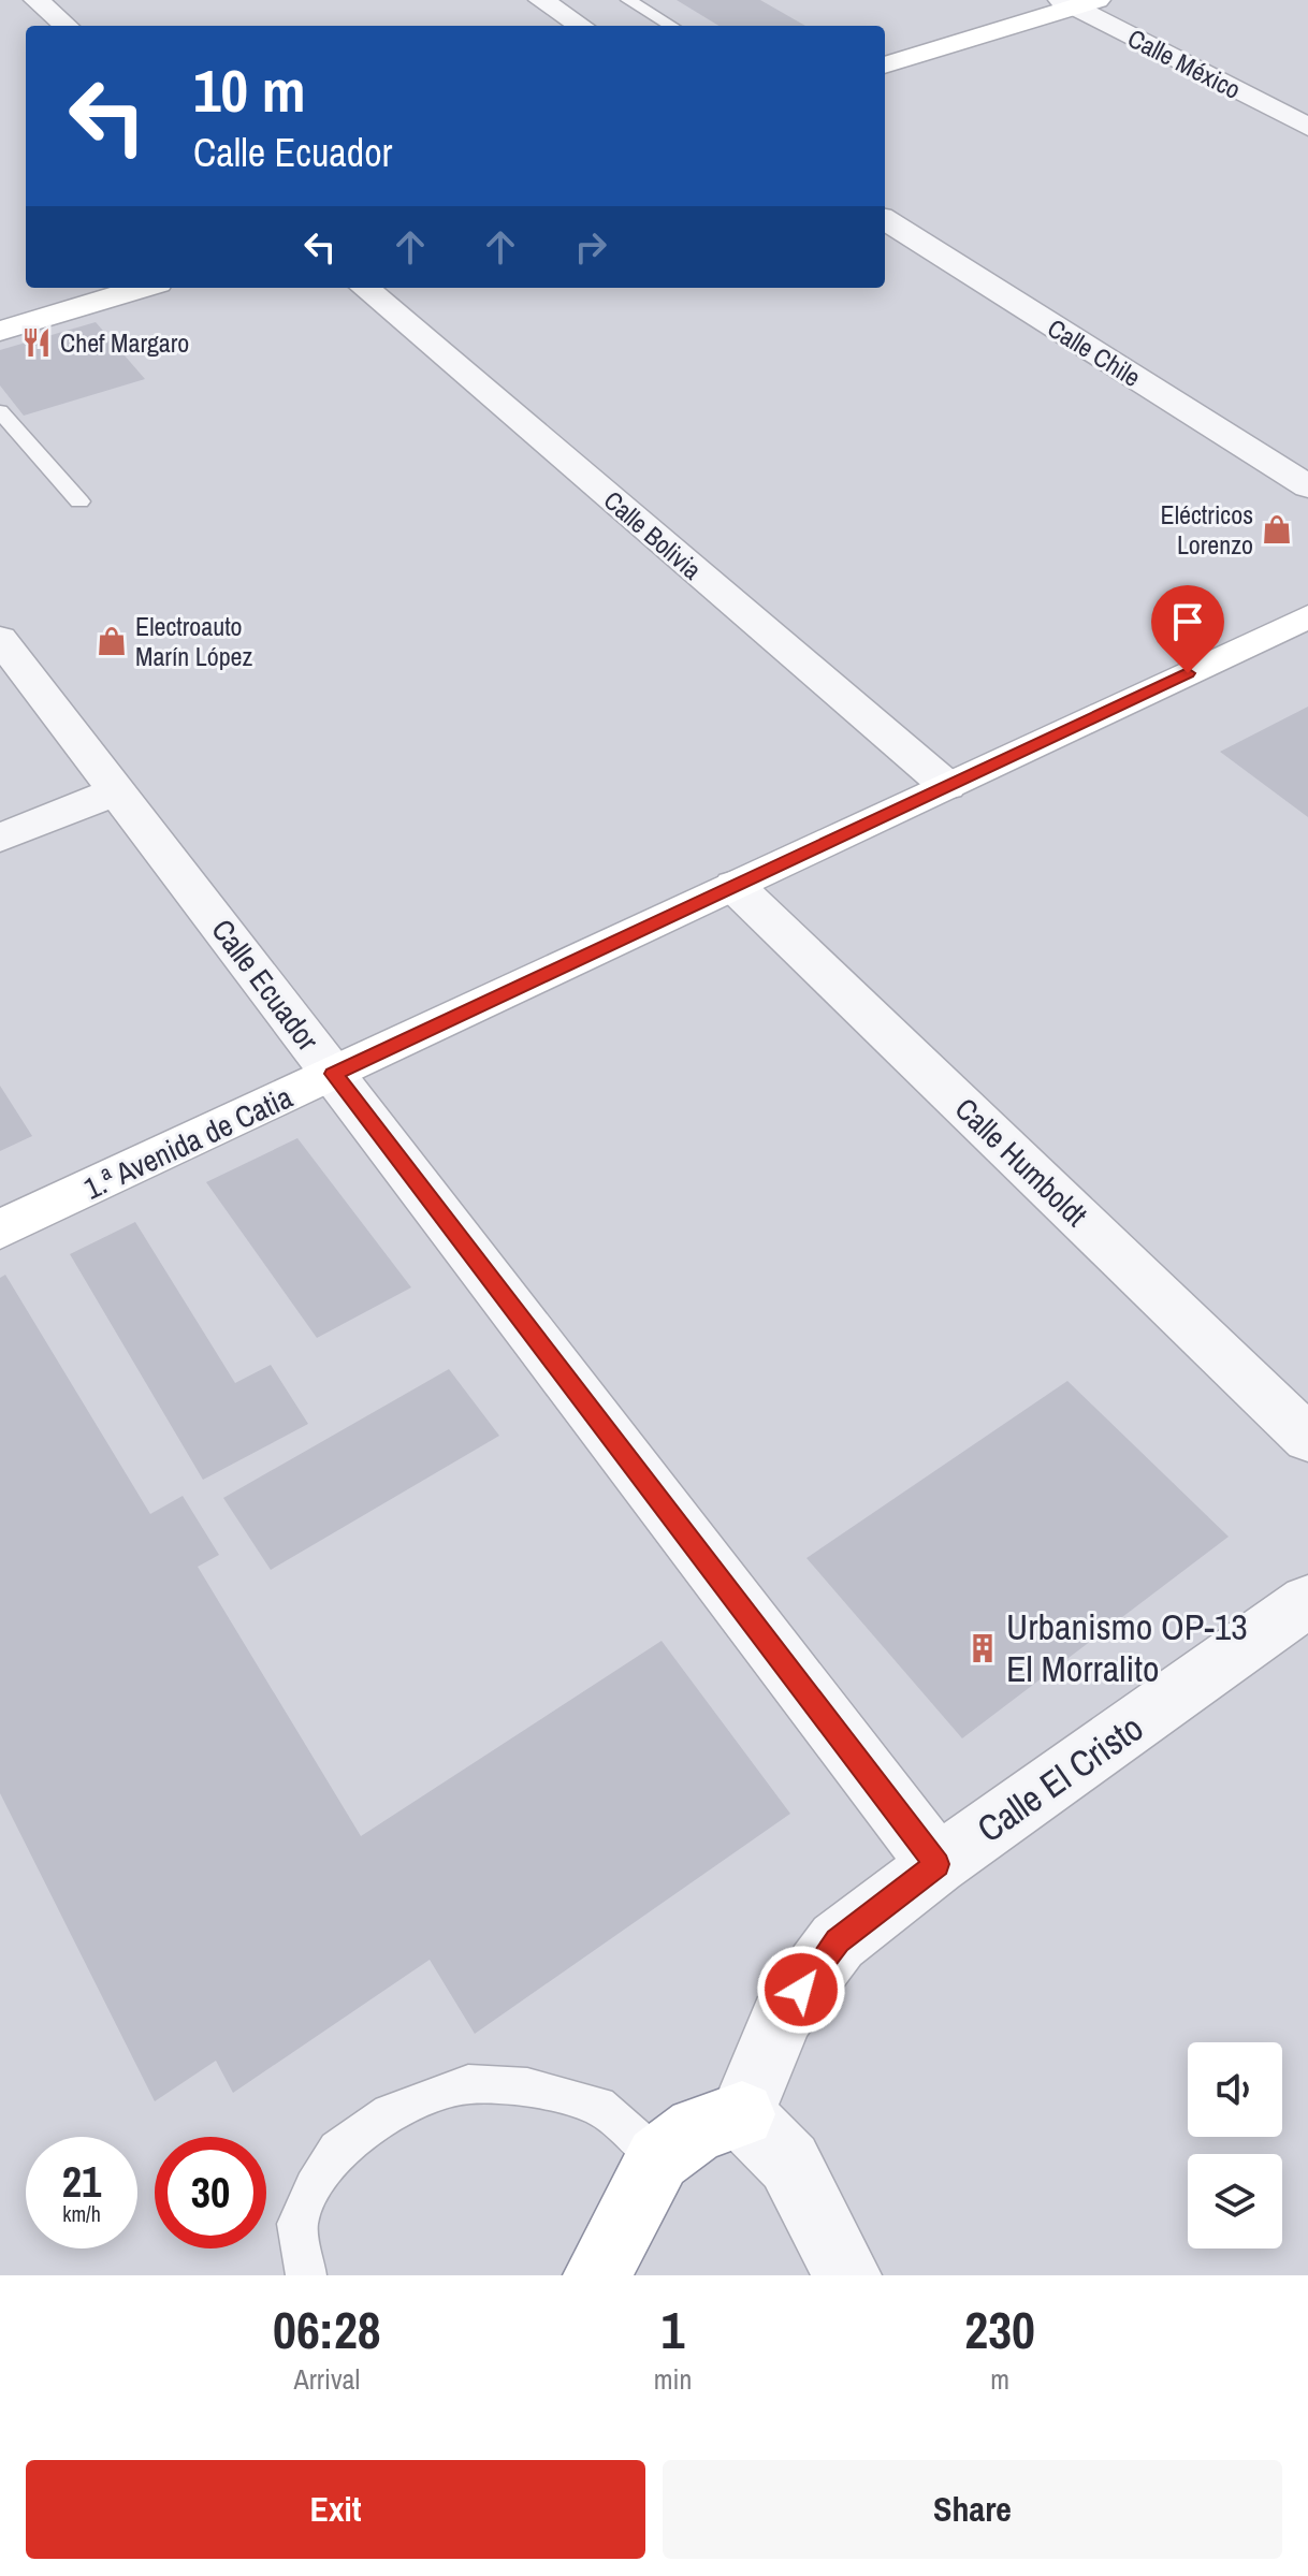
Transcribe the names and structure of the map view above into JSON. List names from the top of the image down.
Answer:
{
  "streets": {
    "main road": ["1.ª Avenida de Catia"],
    "street": [
      "Calle México",
      "Calle Chile",
      "Calle Bolivia",
      "Calle Ecuador",
      "Calle Humboldt",
      "Calle El Cristo"
    ]
  },
  "crossings": [
    ["Calle Bolivia", "1.ª Avenida de Catia"],
    ["Calle Ecuador", "1.ª Avenida de Catia"],
    ["Calle Ecuador", "Calle El Cristo"],
    ["1.ª Avenida de Catia", "Calle Humboldt"]
  ],
  "places": {
    "restaurant": ["Chef Margaro"],
    "shop": ["Eléctricos Lorenzo", "Electroauto Marín López"],
    "building": ["Urbanismo OP-13 El Morralito"]
  },
  "page": {
    "turn": ["10 m", "Calle Ecuador"],
    "speed": "21 km/h",
    "limit": "30",
    "eta": [
      "06:28",
      "Arrival",
      "1",
      "min",
      "230",
      "m"
    ],
    "buttons": ["Exit", "Share"]
  }
}
